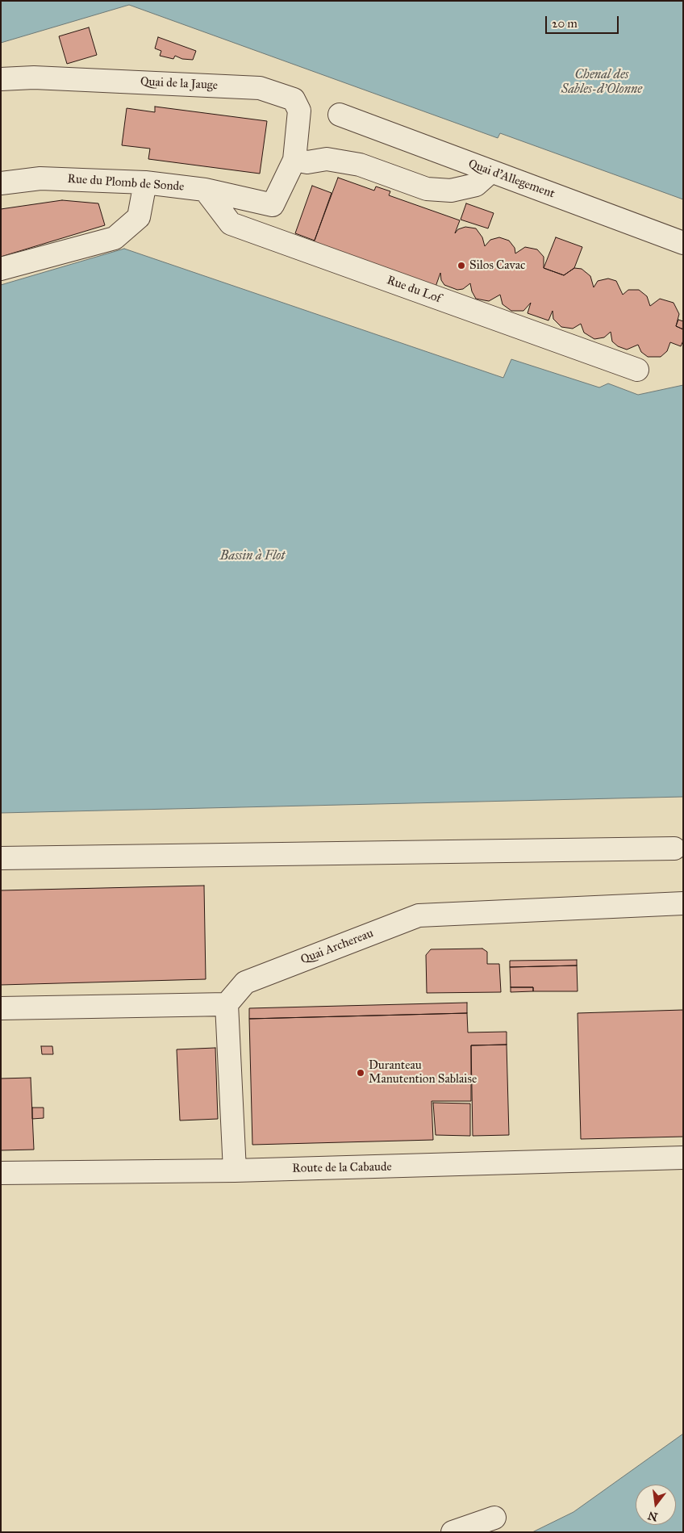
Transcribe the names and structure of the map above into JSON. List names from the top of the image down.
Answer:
{
  "streets": {
    "street": [
      "Quai de la Jauge",
      "Quai d'Allegement",
      "Rue du Plomb de Sonde",
      "Rue du Lof",
      "Quai Archereau",
      "Route de la Cabaude"
    ]
  },
  "crossings": [
    ["Quai de la Jauge", "Rue du Plomb de Sonde"],
    ["Rue du Plomb de Sonde", "Rue du Lof"]
  ],
  "water": ["Chenal des Sables-d'Olonne", "Bassin à Flot"],
  "places": ["Silos Cavac", "Duranteau Manutention Sablaise"],
  "scale_bar": "20 m",
  "north": "bottom"
}
